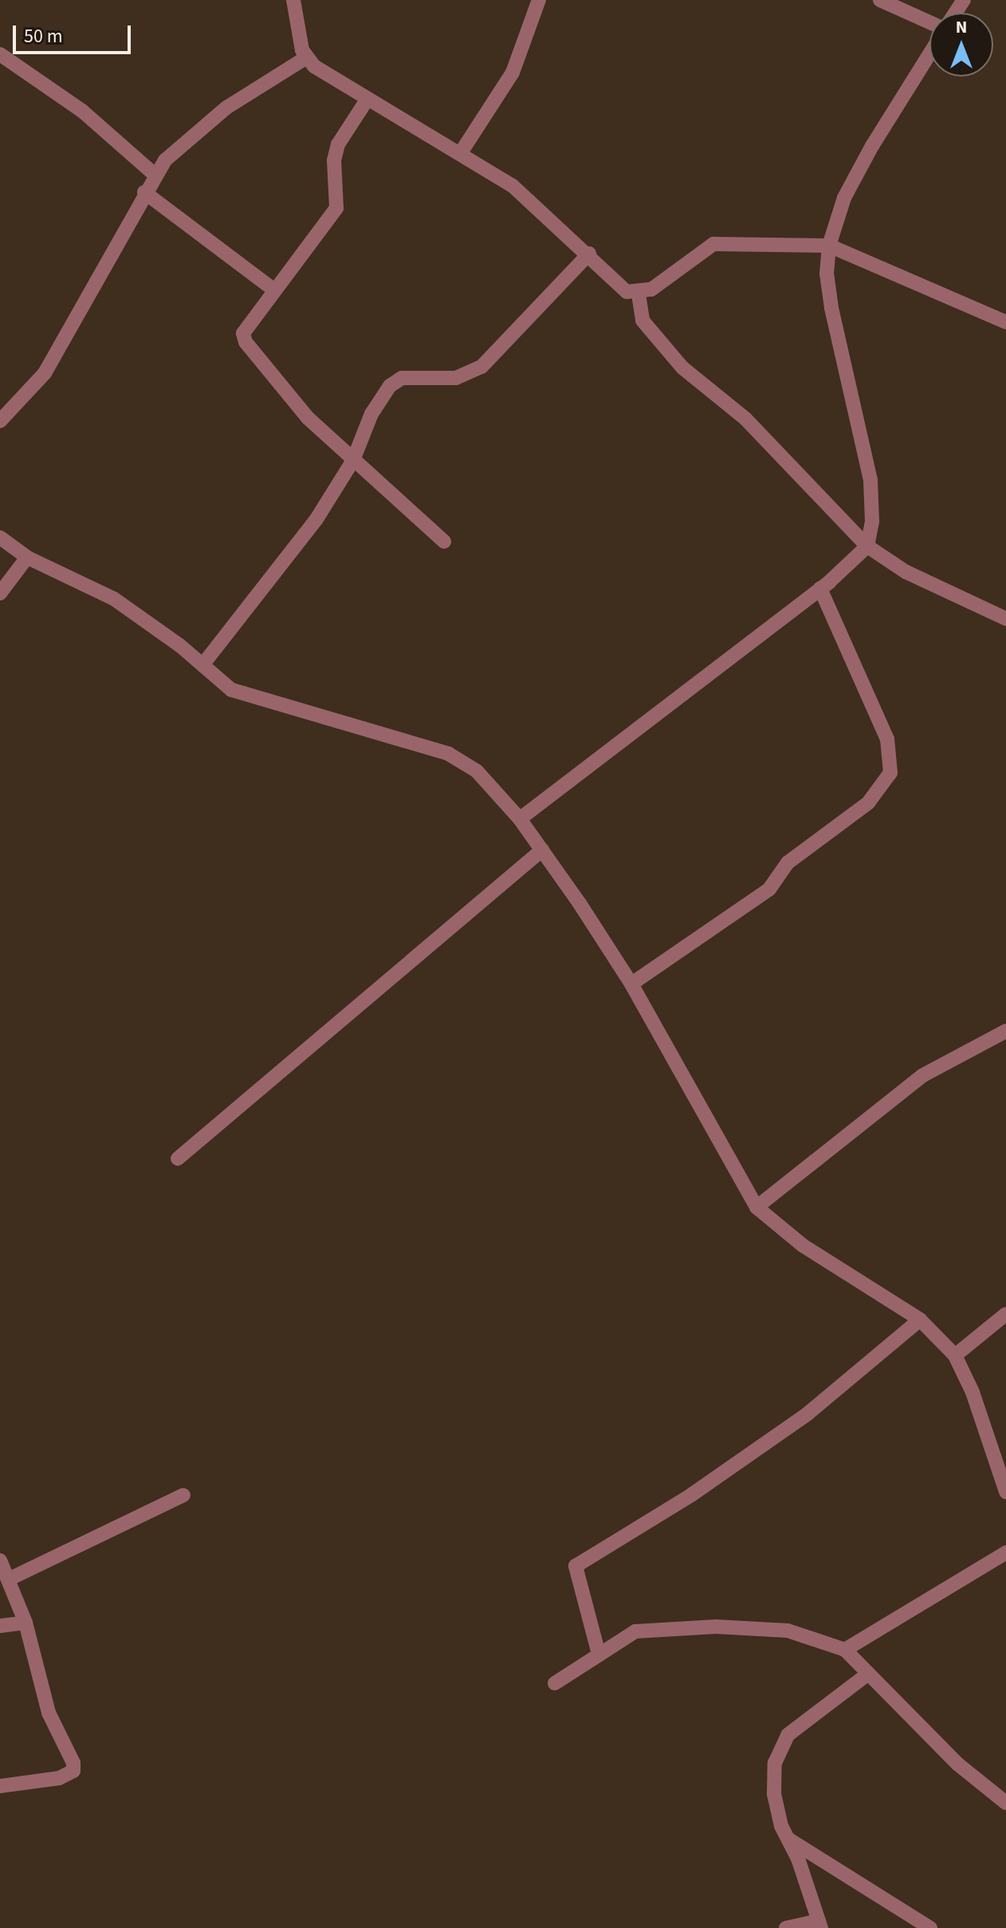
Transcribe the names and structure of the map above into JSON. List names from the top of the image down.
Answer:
{
  "scale_bar": "50 m",
  "north": "top"
}
